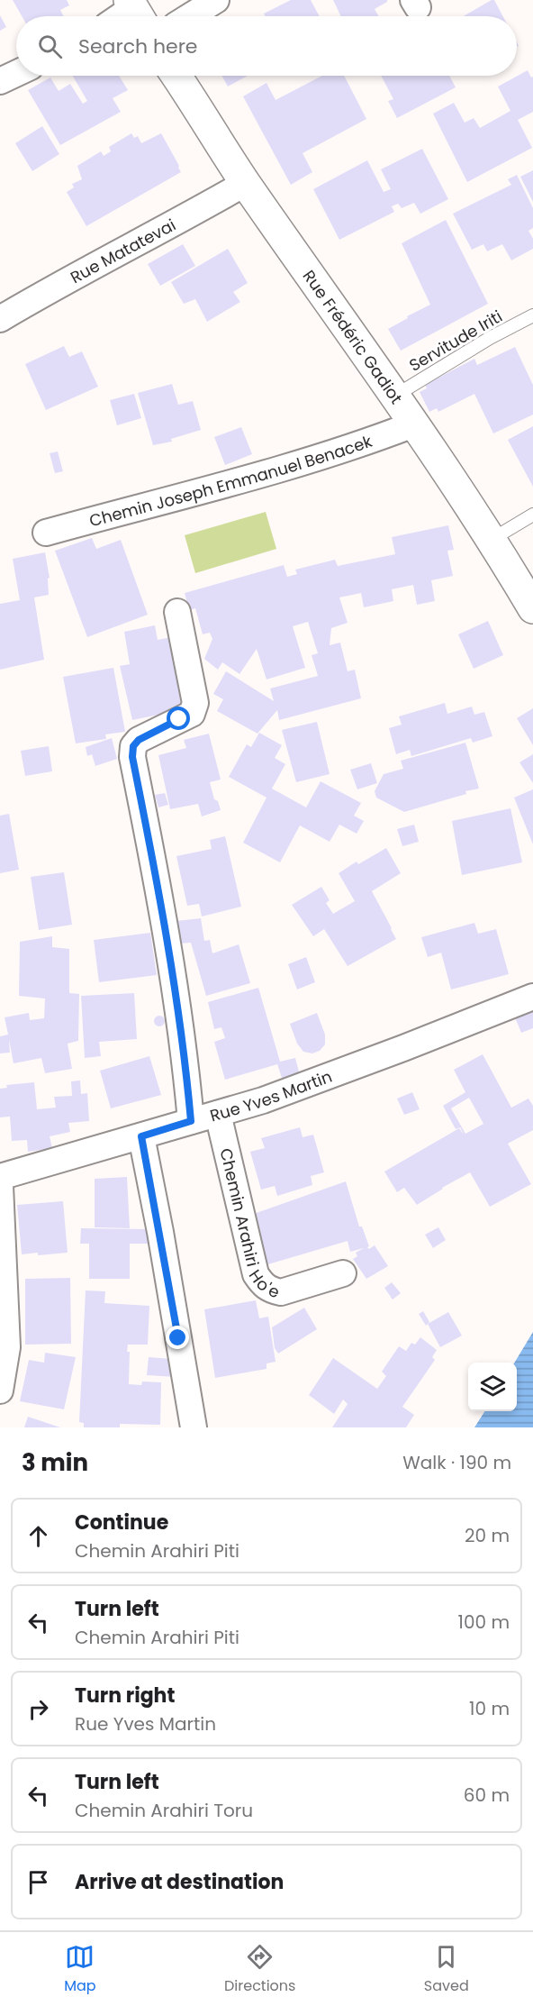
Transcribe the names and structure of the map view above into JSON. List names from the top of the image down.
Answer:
{
  "streets": {
    "street": [
      "Rue Matatevai",
      "Rue Frédéric Gadiot",
      "Chemin Joseph Emmanuel Benacek",
      "Rue Yves Martin",
      "Chemin Arahiri Ho'e"
    ],
    "lane": ["Servitude Iriti"]
  },
  "crossings": [
    ["Rue Matatevai", "Rue Frédéric Gadiot"],
    ["Rue Frédéric Gadiot", "Servitude Iriti"],
    ["Rue Frédéric Gadiot", "Chemin Joseph Emmanuel Benacek"],
    ["Rue Yves Martin", "Chemin Arahiri Ho'e"]
  ],
  "page": {
    "search": "Search here",
    "heading": ["3 min", "Walk · 190 m"],
    "list": [
      ["Continue", "Chemin Arahiri Piti", "20 m"],
      ["Turn left", "Chemin Arahiri Piti", "100 m"],
      ["Turn right", "Rue Yves Martin", "10 m"],
      ["Turn left", "Chemin Arahiri Toru", "60 m"],
      "Arrive at destination"
    ],
    "nav": ["Map", "Directions", "Saved"]
  }
}
